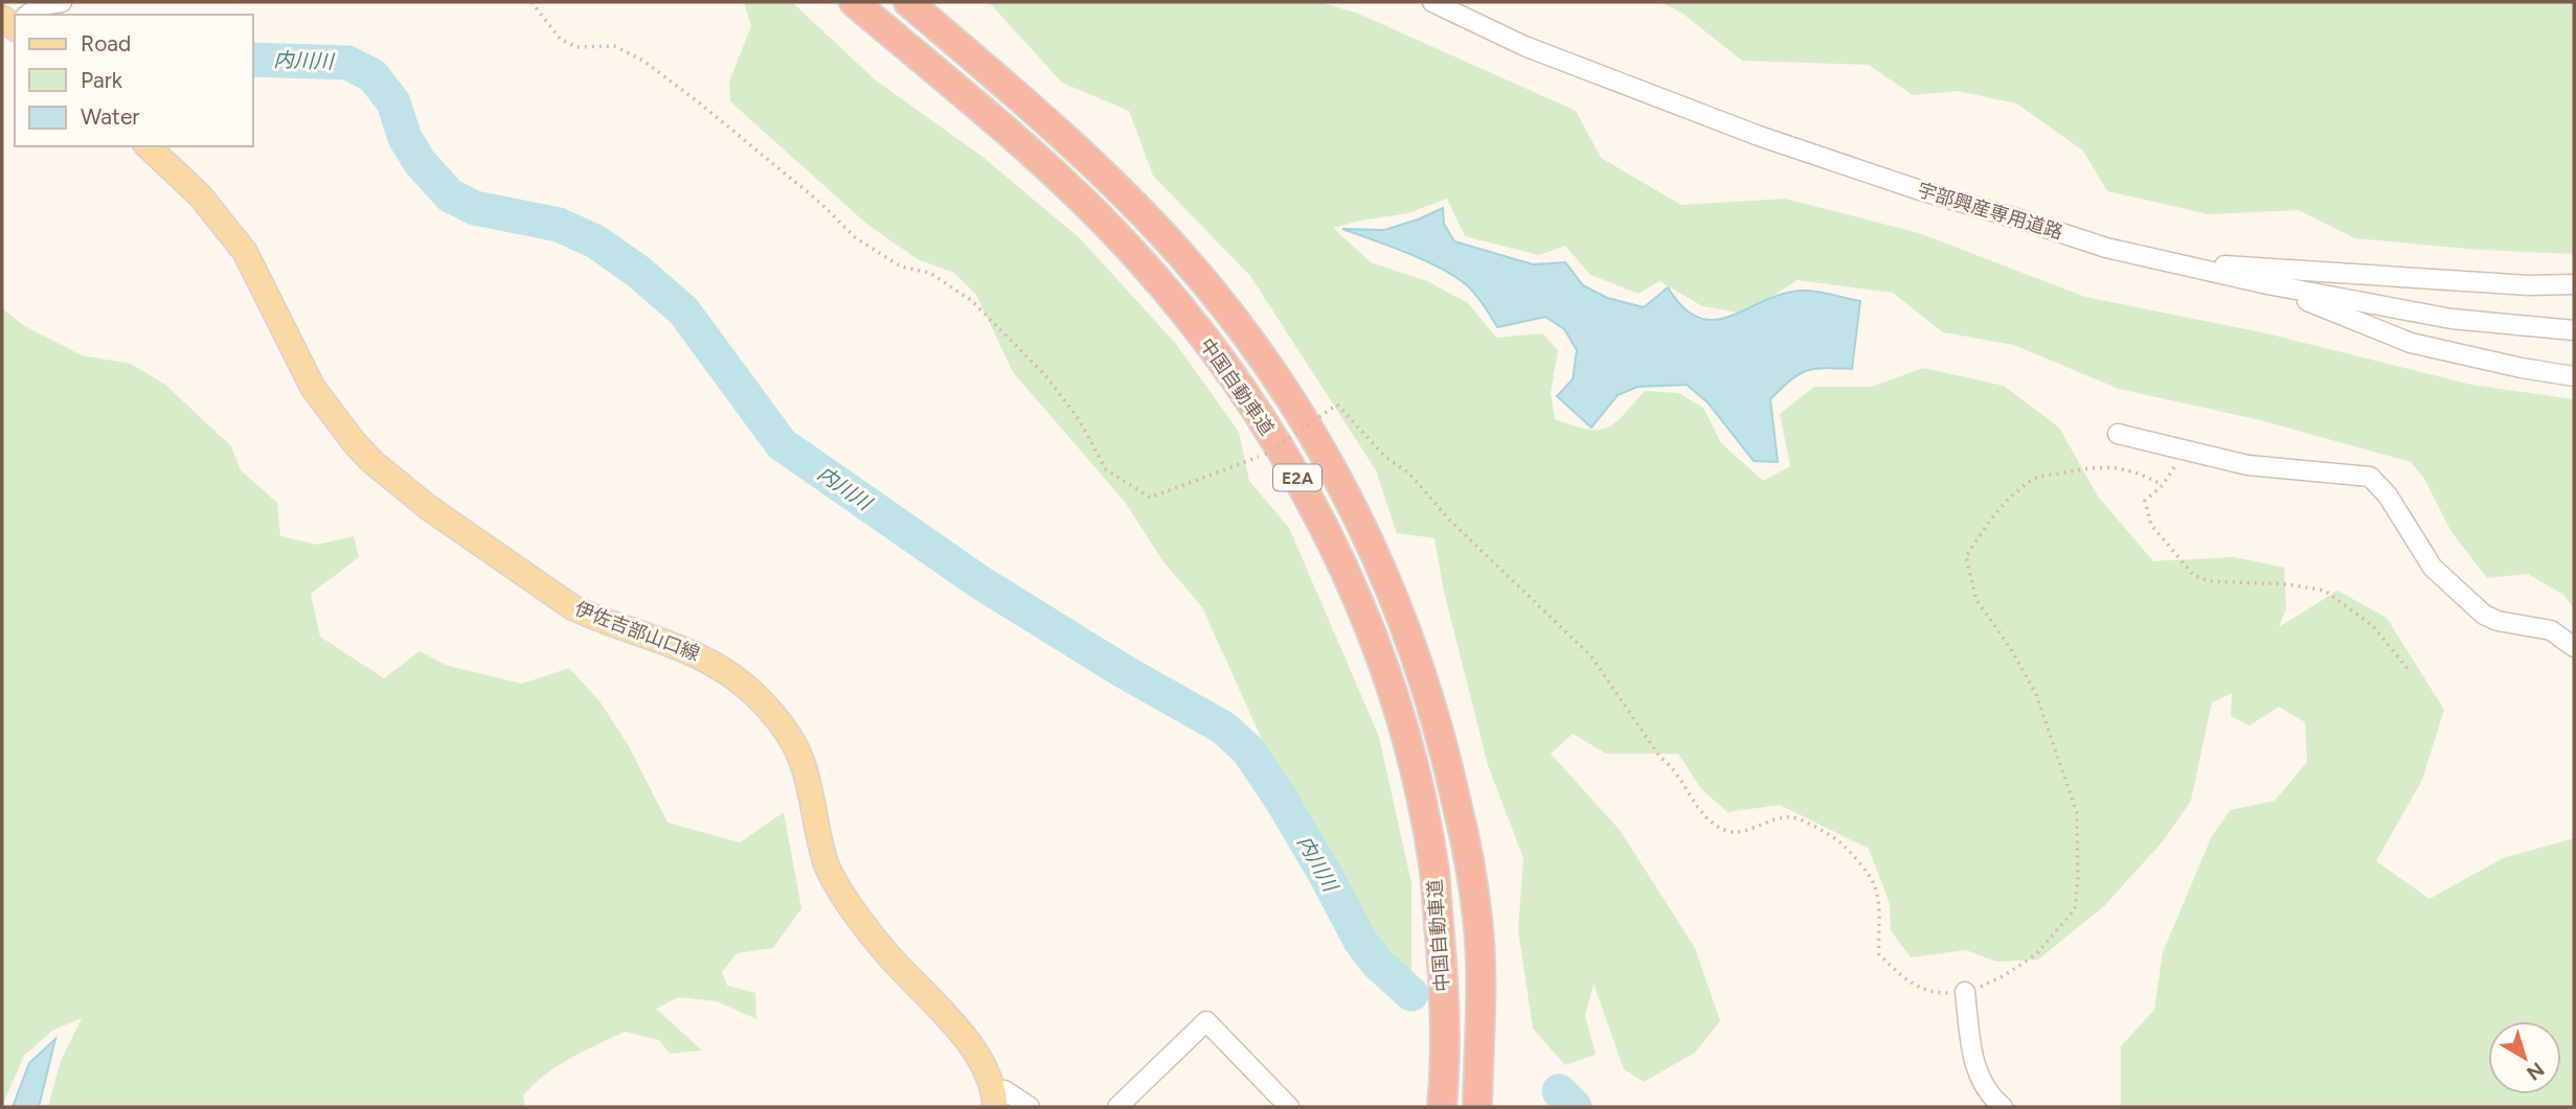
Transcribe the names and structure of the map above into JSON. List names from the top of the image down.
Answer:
{
  "streets": {
    "highway": ["中国自動車道", "E2A"],
    "main road": ["伊佐吉部山口線"],
    "street": ["宇部興産専用道路"]
  },
  "water": ["内川川"],
  "legend": ["Road", "Park", "Water"],
  "north": "bottom right"
}
